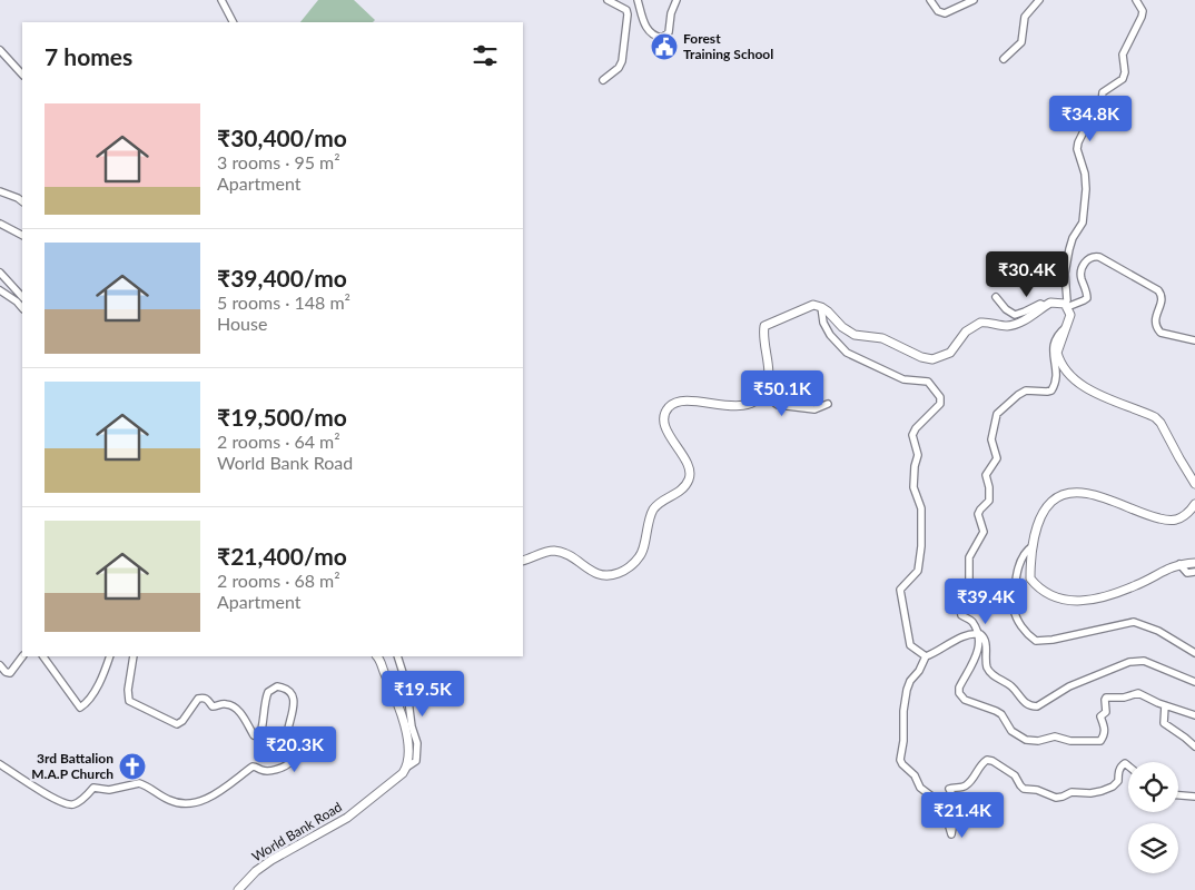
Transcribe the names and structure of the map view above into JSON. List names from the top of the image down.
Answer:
{
  "streets": {
    "main road": ["World Bank Road"]
  },
  "places": {
    "public building": ["Forest Training School"],
    "church": ["3rd Battalion M.A.P Church"]
  },
  "page": {
    "heading": "7 homes",
    "list": [
      {
        "name": "₹30,400/mo",
        "note": "3 rooms · 95 m² · Apartment"
      },
      {
        "name": "₹39,400/mo",
        "note": "5 rooms · 148 m² · House"
      },
      {
        "name": "₹19,500/mo",
        "note": "2 rooms · 64 m² · World Bank Road"
      },
      {
        "name": "₹21,400/mo",
        "note": "2 rooms · 68 m² · Apartment"
      }
    ],
    "price": [
      "₹34.8K",
      "₹30.4K",
      "₹50.1K",
      "₹39.4K",
      "₹19.5K",
      "₹20.3K",
      "₹21.4K"
    ]
  }
}
